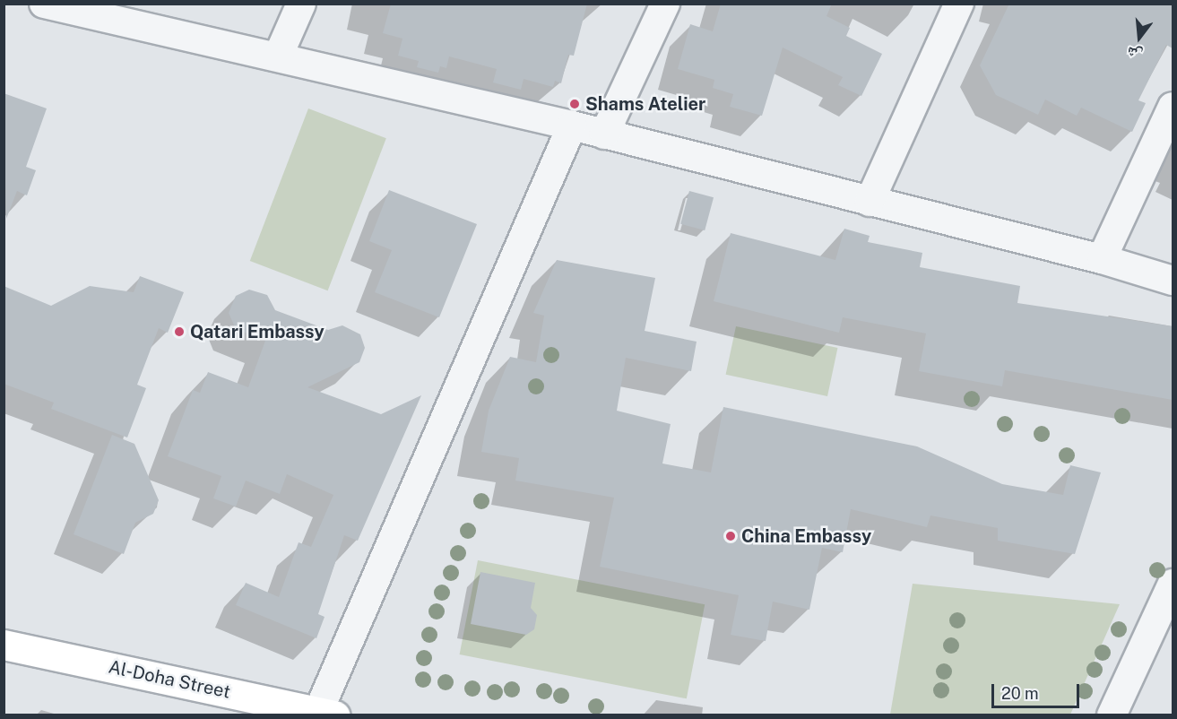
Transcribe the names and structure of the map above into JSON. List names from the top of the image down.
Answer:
{
  "streets": {
    "street": ["Al-Doha Street"]
  },
  "places": ["Shams Atelier", "Qatari Embassy", "China Embassy"],
  "scale_bar": "20 m",
  "north": "bottom"
}
